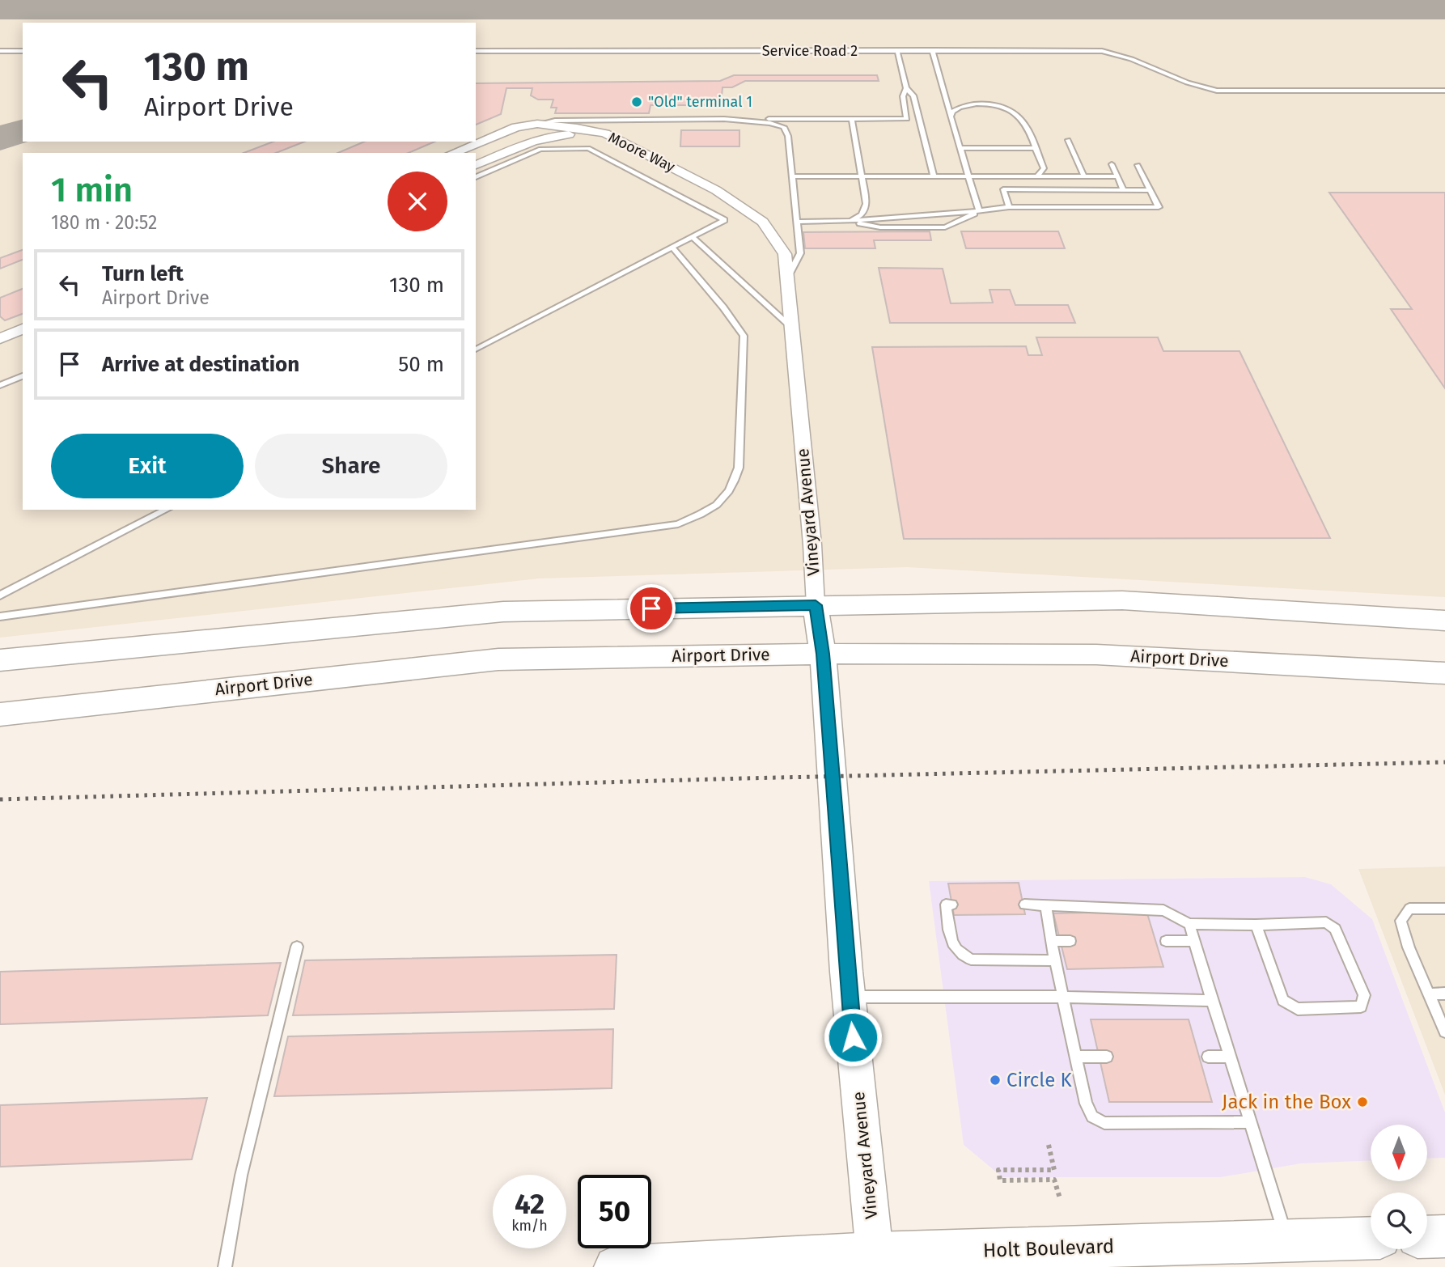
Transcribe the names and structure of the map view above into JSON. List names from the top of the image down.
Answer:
{
  "streets": {
    "main road": ["Vineyard Avenue", "Airport Drive", "Holt Boulevard"],
    "street": ["Moore Way"],
    "lane": ["Service Road 2"]
  },
  "crossings": [
    ["Moore Way", "Vineyard Avenue"],
    ["Vineyard Avenue", "Airport Drive"],
    ["Vineyard Avenue", "Holt Boulevard"]
  ],
  "places": ["\"Old\" terminal 1", "Circle K", "Jack in the Box"],
  "north": "bottom",
  "page": {
    "turn": ["130 m", "Airport Drive"],
    "heading": ["1 min", "180 m · 20:52"],
    "list": [
      {
        "name": "Turn left",
        "note": "Airport Drive",
        "value": "130 m"
      },
      {
        "name": "Arrive at destination",
        "value": "50 m"
      }
    ],
    "buttons": ["Exit", "Share"],
    "speed": "42 km/h",
    "limit": "50"
  }
}
